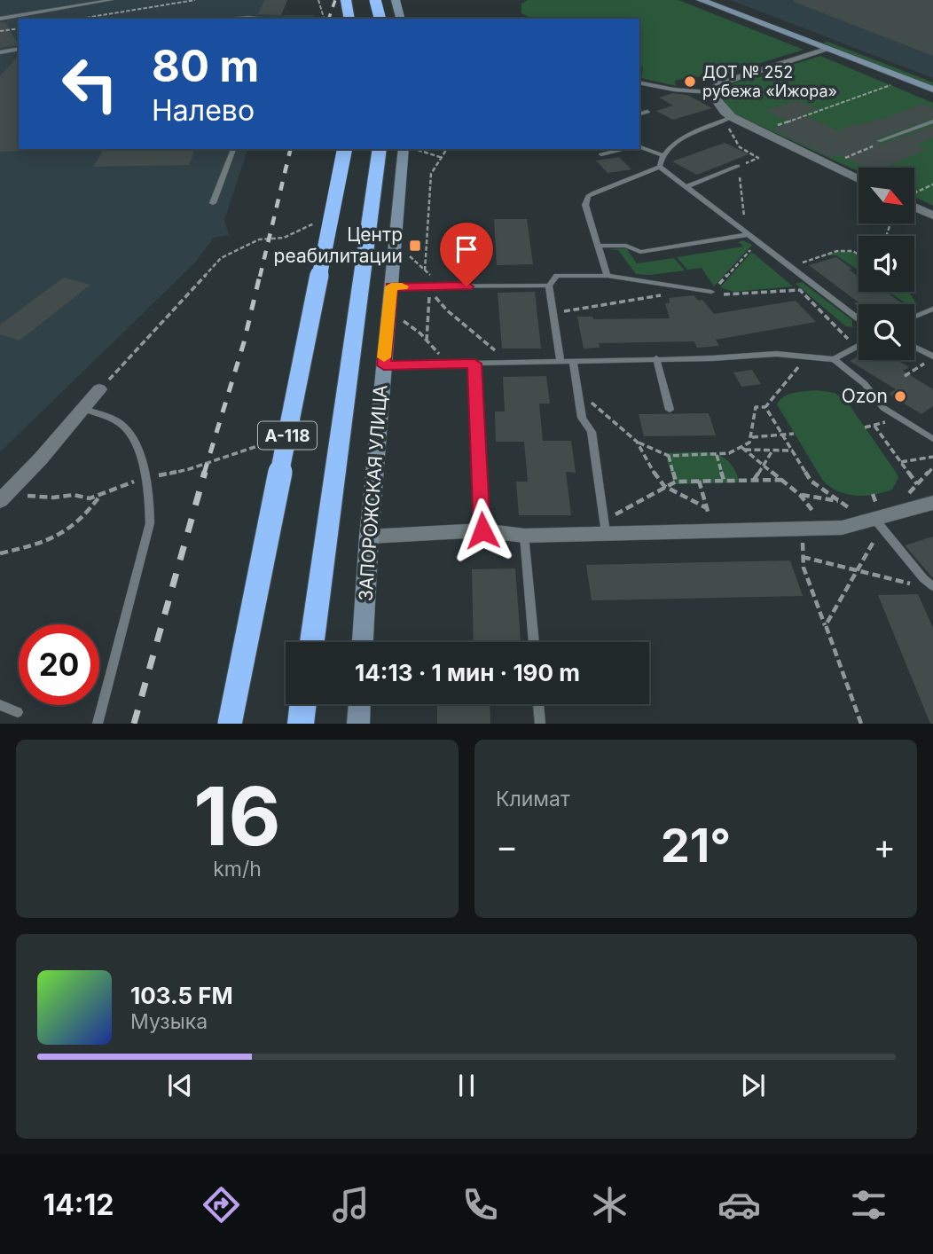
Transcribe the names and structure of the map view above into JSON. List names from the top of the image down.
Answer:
{
  "streets": {
    "highway": ["А-118"],
    "street": ["ЗАПОРОЖСКАЯ УЛИЦА"]
  },
  "places": {
    "other": ["ДОТ № 252 рубежа «Ижора»", "Ozon"],
    "transit": ["Центр реабилитации"]
  },
  "north": "bottom right",
  "page": {
    "turn": ["80 m", "Налево"],
    "limit": "20",
    "trip": "14:13 · 1 мин · 190 m",
    "tile": [
      ["16", "km/h"],
      "Климат"
    ],
    "heat": ["−", "21°", "+"],
    "song": ["103.5 FM", "Музыка"],
    "tabs": "14:12"
  }
}
